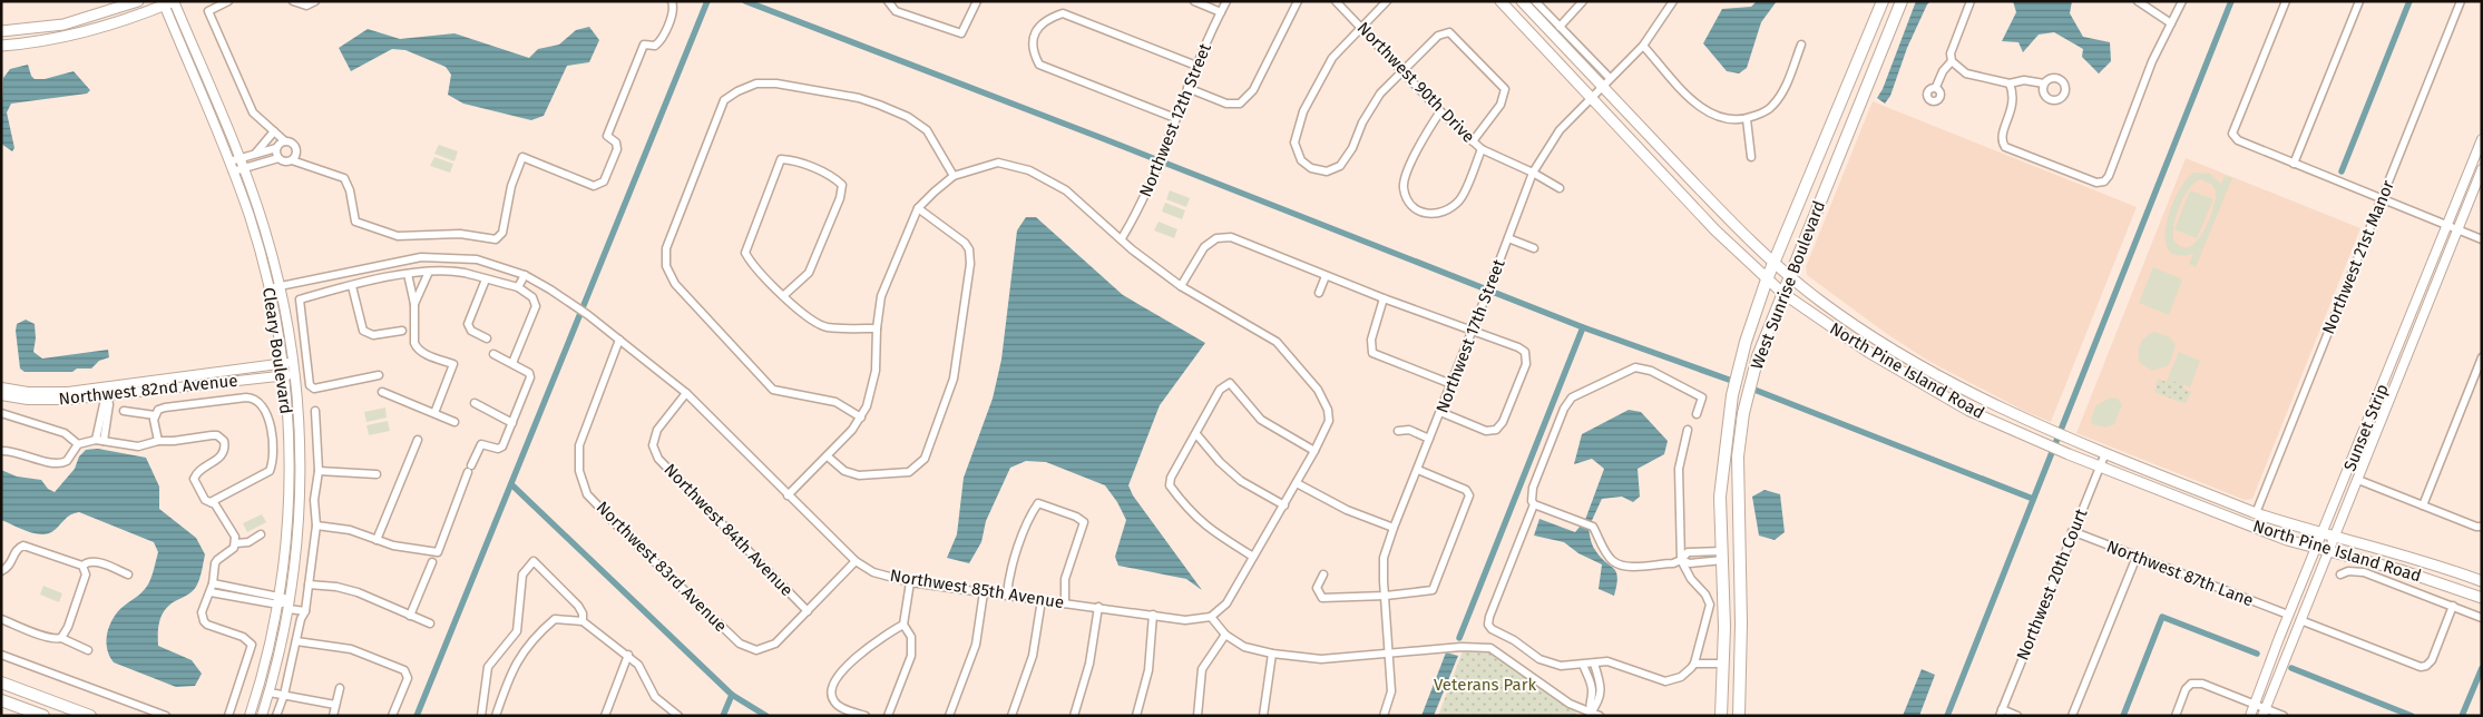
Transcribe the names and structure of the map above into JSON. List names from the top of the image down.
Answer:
{
  "streets": {
    "main road": ["West Sunrise Boulevard", "North Pine Island Road"],
    "street": [
      "Northwest 90th Drive",
      "Northwest 12th Street",
      "Northwest 21st Manor",
      "Northwest 17th Street",
      "Cleary Boulevard",
      "Northwest 82nd Avenue",
      "Sunset Strip",
      "Northwest 84th Avenue",
      "Northwest 83rd Avenue",
      "Northwest 87th Lane",
      "Northwest 20th Court",
      "Northwest 85th Avenue"
    ]
  },
  "crossings": [
    ["Northwest 90th Drive", "Northwest 17th Street"],
    ["Northwest 21st Manor", "North Pine Island Road"],
    ["West Sunrise Boulevard", "North Pine Island Road"],
    ["Northwest 17th Street", "North Pine Island Road"],
    ["Cleary Boulevard", "Northwest 82nd Avenue"],
    ["Cleary Boulevard", "Northwest 85th Avenue"],
    ["North Pine Island Road", "Sunset Strip"],
    ["North Pine Island Road", "Northwest 20th Court"],
    ["Sunset Strip", "Northwest 87th Lane"],
    ["Northwest 84th Avenue", "Northwest 83rd Avenue"],
    ["Northwest 84th Avenue", "Northwest 85th Avenue"],
    ["Northwest 83rd Avenue", "Northwest 85th Avenue"],
    ["Northwest 87th Lane", "Northwest 20th Court"]
  ],
  "parks": ["Veterans Park"]
}
